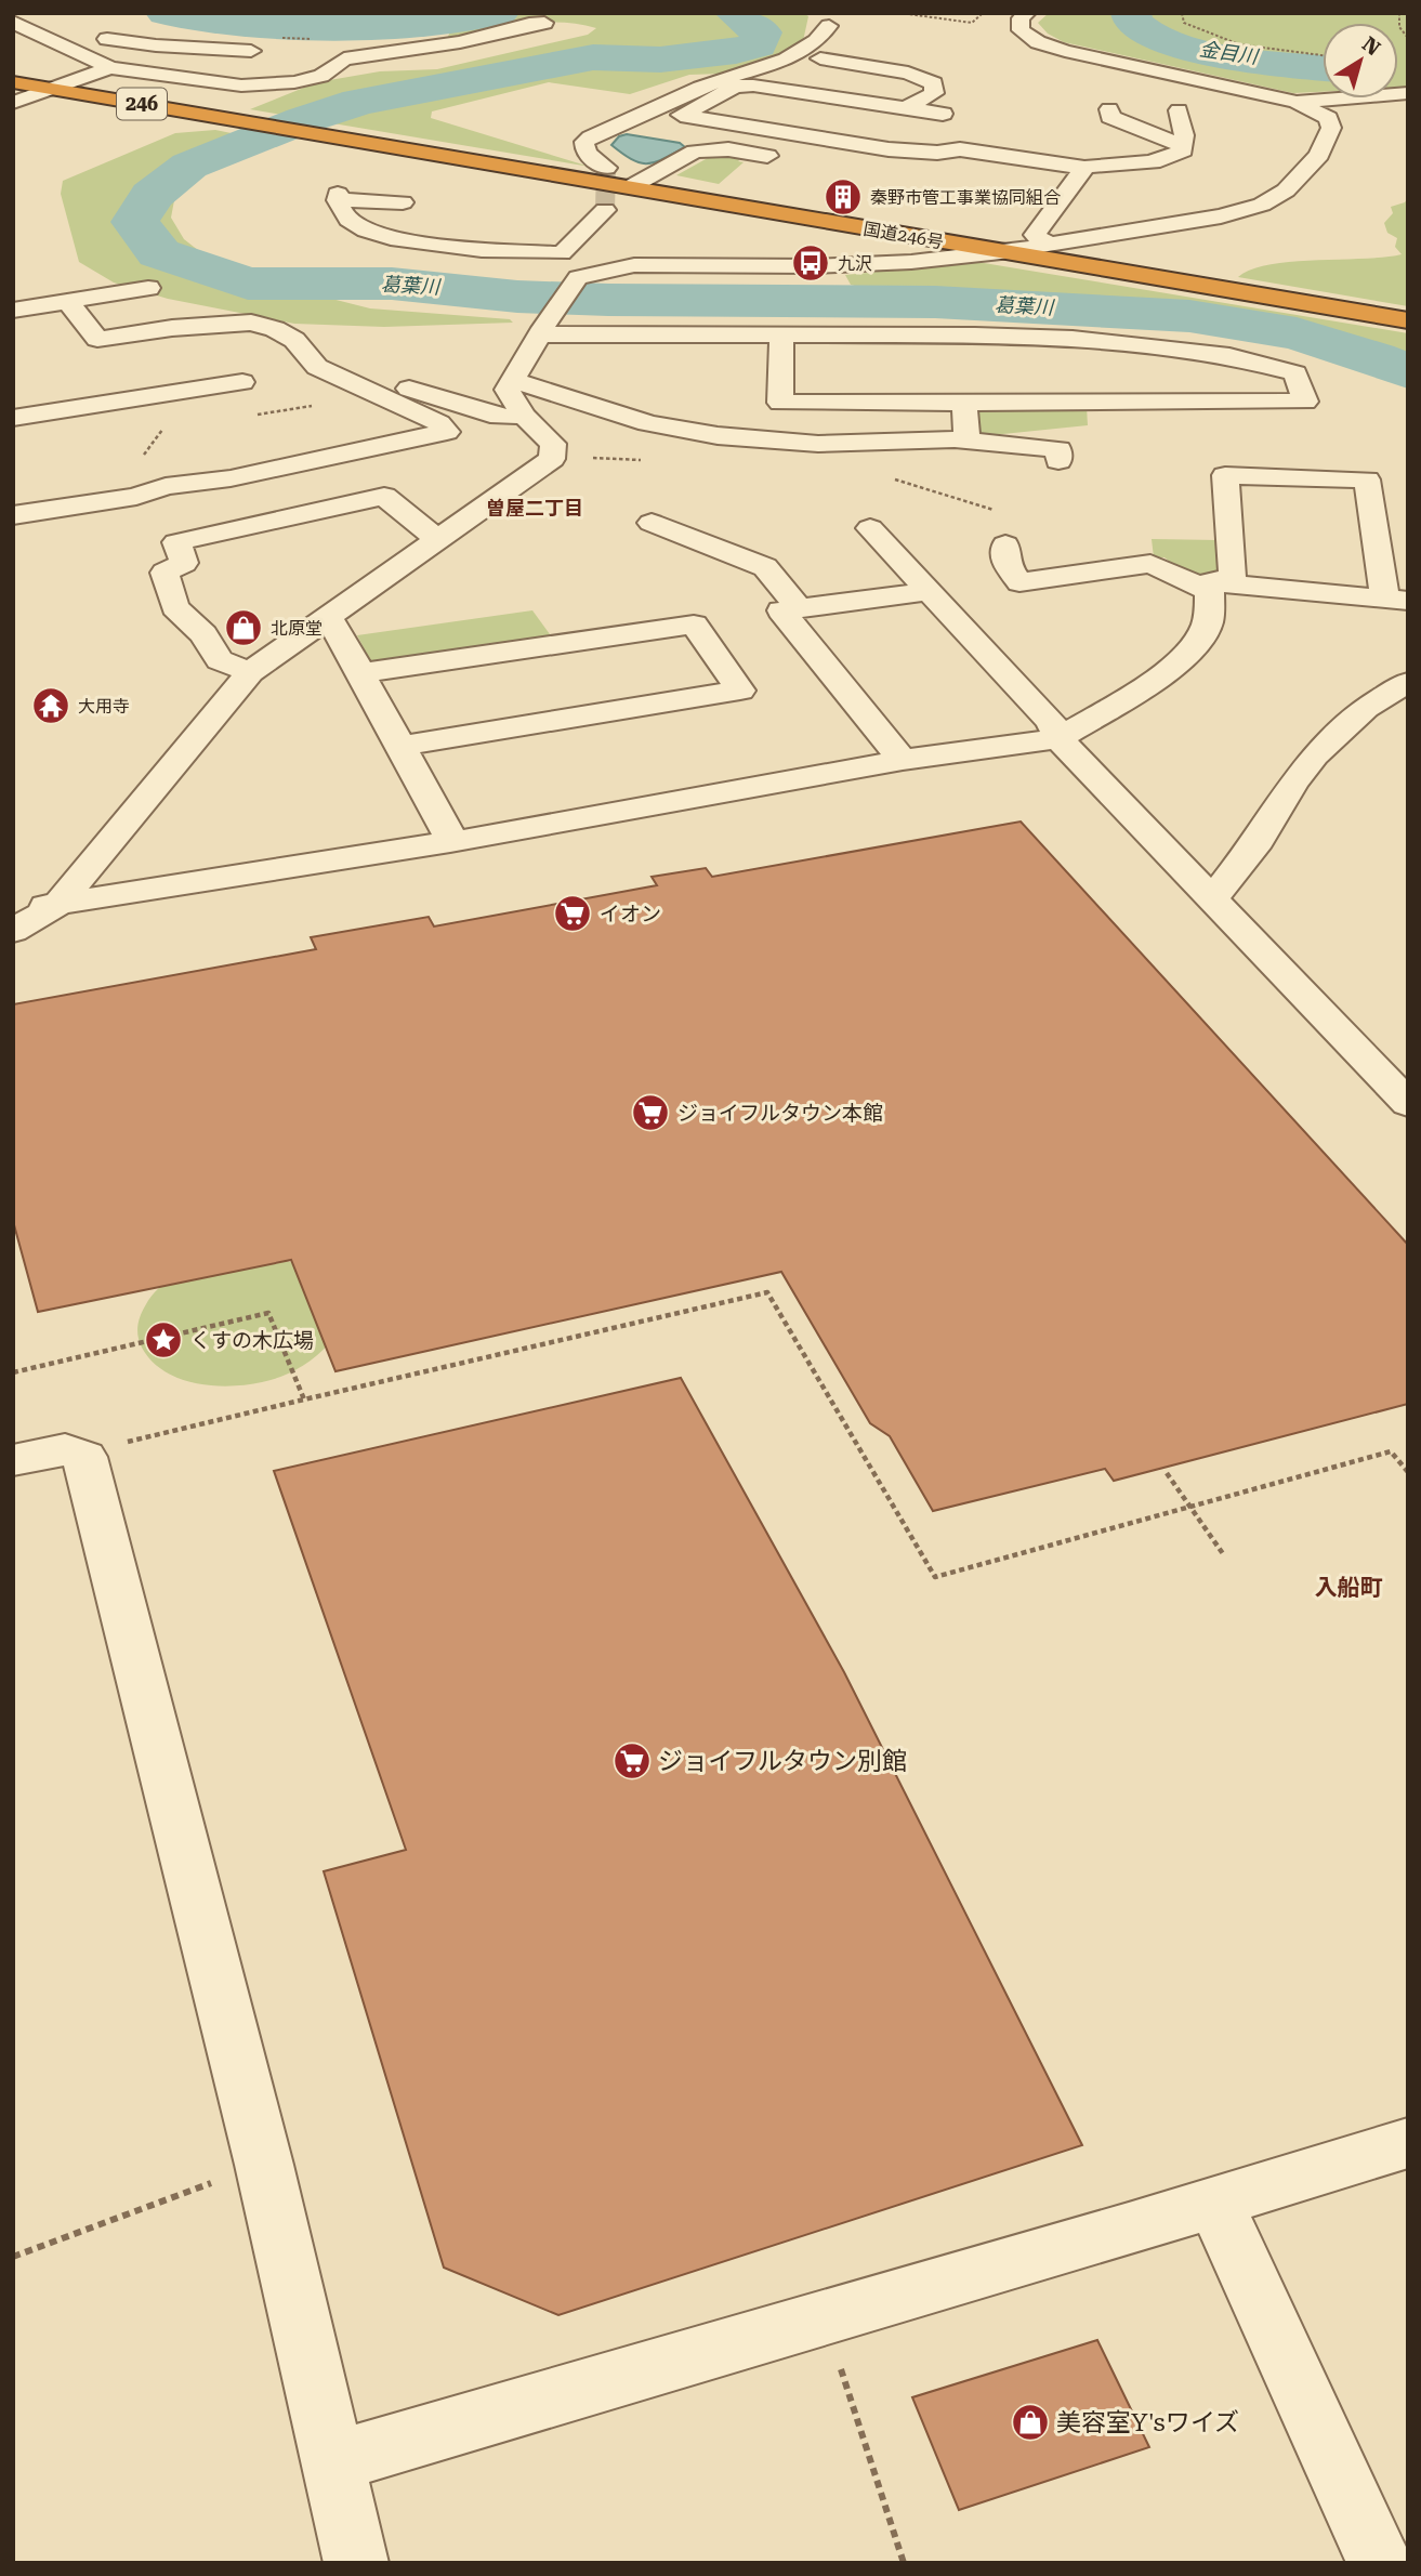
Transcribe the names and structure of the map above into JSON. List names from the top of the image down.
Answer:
{
  "streets": {
    "highway": ["246", "国道246号"]
  },
  "crossings": [
    ["246", "国道246号"]
  ],
  "districts": ["曽屋二丁目", "入船町"],
  "water": ["金目川", "葛葉川"],
  "places": {
    "building": ["秦野市管工事業協同組合"],
    "bus stop": ["九沢"],
    "shop": ["北原堂", "美容室Y'sワイズ"],
    "temple": ["大用寺"],
    "supermarket": ["イオン", "ジョイフルタウン本館", "ジョイフルタウン別館"],
    "place": ["くすの木広場"]
  },
  "north": "top right"
}
